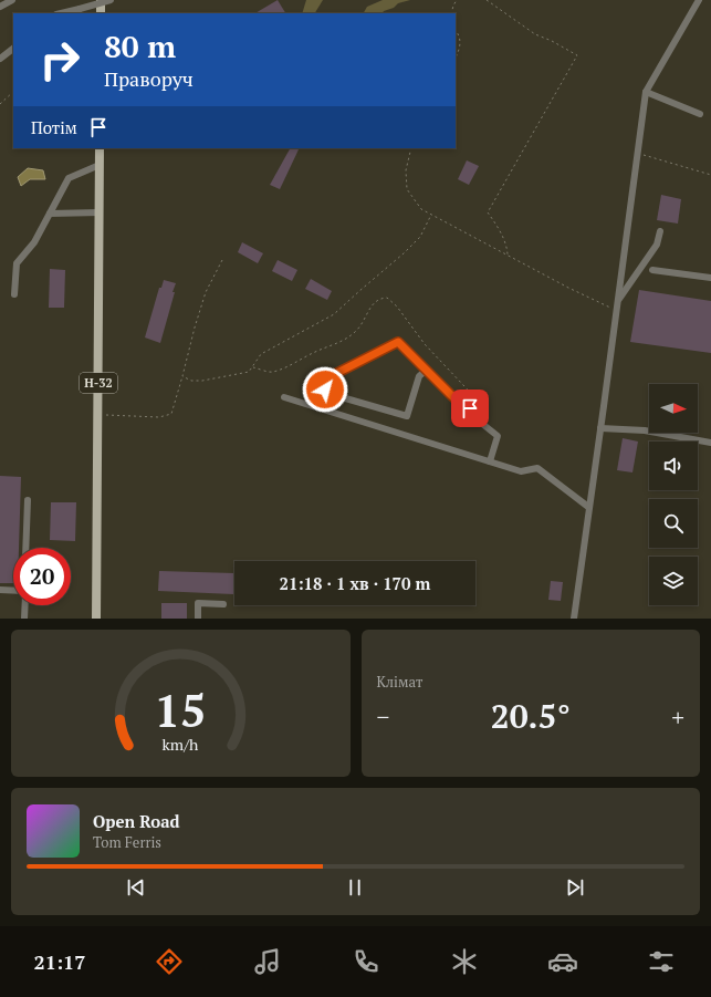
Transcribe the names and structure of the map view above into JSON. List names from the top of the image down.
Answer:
{
  "streets": {
    "main road": ["Н-32"]
  },
  "north": "right",
  "page": {
    "turn": ["80 m", "Праворуч"],
    "then": "Потім",
    "limit": "20",
    "trip": "21:18 · 1 хв · 170 m",
    "tile": "Клімат",
    "heat": ["−", "20.5°", "+"],
    "song": ["Open Road", "Tom Ferris"],
    "tabs": "21:17",
    "gauge": ["15", "km/h"]
  }
}
